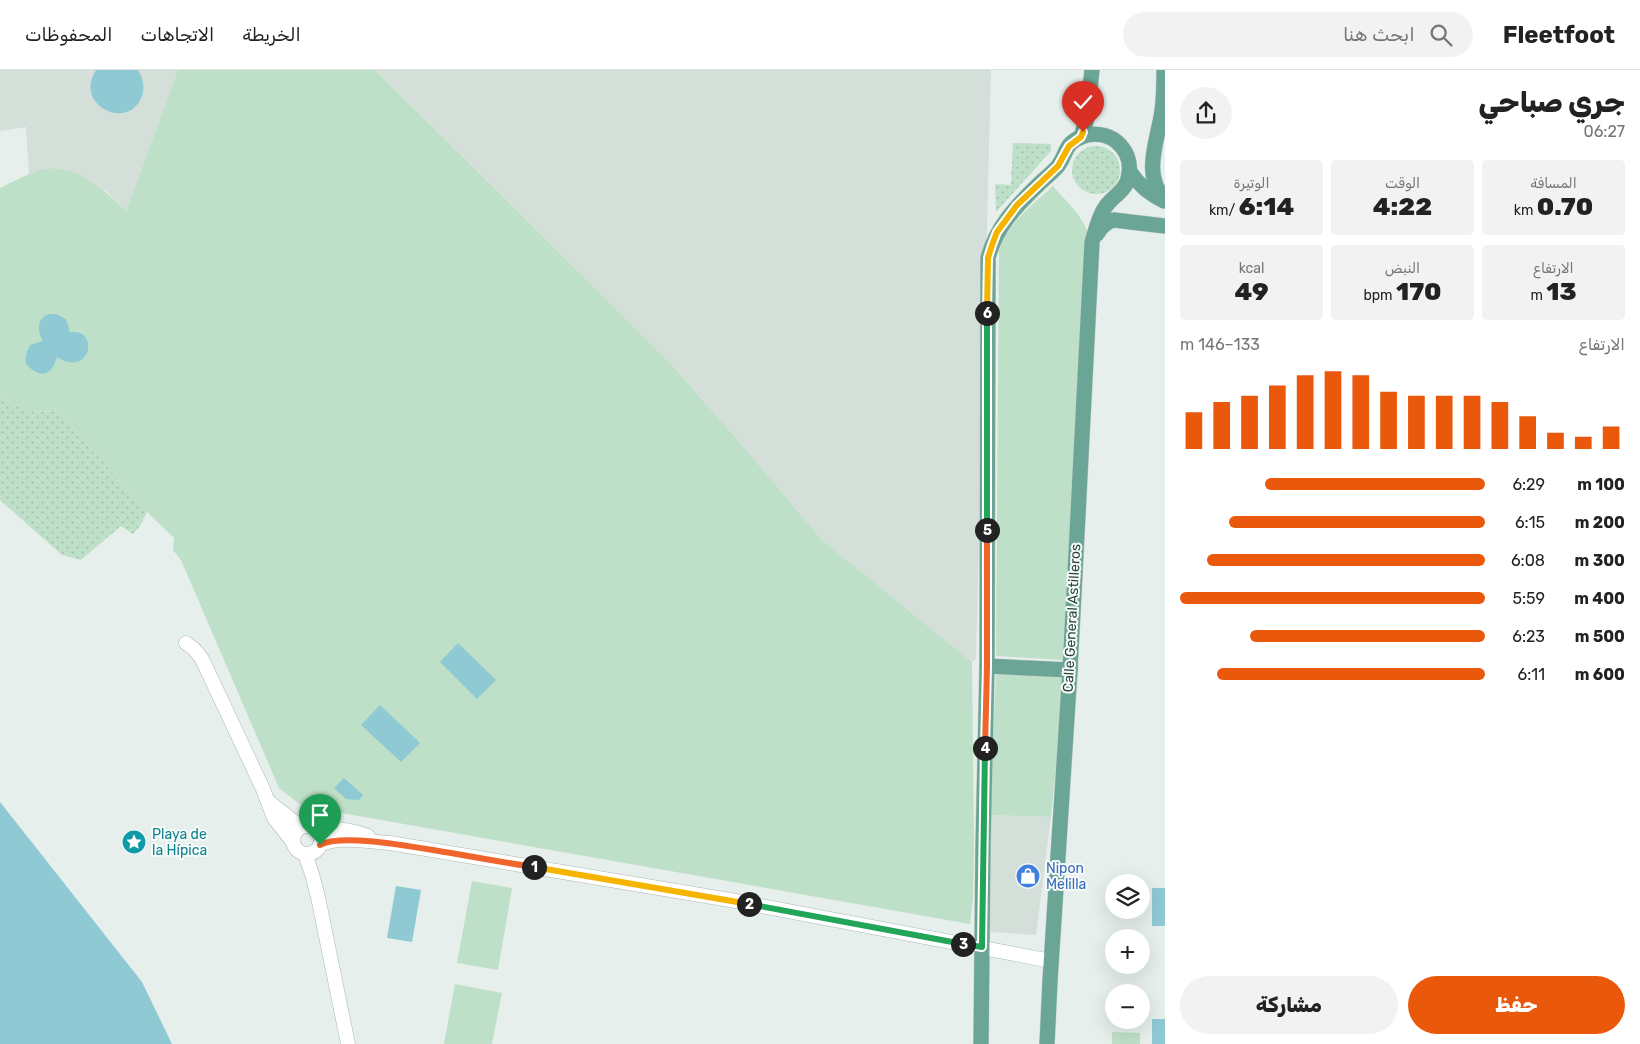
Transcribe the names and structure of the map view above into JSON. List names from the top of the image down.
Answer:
{
  "streets": {
    "main road": ["Calle General Astilleros"]
  },
  "places": {
    "place": ["Playa de la Hípica"],
    "shop": ["Nipon Melilla"]
  },
  "page": {
    "header": "Fleetfoot",
    "search": "ابحث هنا",
    "nav": ["الخريطة", "الاتجاهات", "المحفوظات"],
    "heading": ["جري صباحي", "06:27"],
    "stats": [
      ["المسافة", "0.70 km"],
      ["الوقت", "4:22"],
      ["الوتيرة", "6:14 /km"],
      ["الارتفاع", "13 m"],
      ["النبض", "170 bpm"],
      ["kcal", "49"]
    ],
    "pins": [
      "6",
      "5",
      "4",
      "1",
      "2",
      "3"
    ],
    "chart": ["الارتفاع", "133–146 m"],
    "list": [
      {
        "name": "100 m",
        "note": "6:29"
      },
      {
        "name": "200 m",
        "note": "6:15"
      },
      {
        "name": "300 m",
        "note": "6:08"
      },
      {
        "name": "400 m",
        "note": "5:59"
      },
      {
        "name": "500 m",
        "note": "6:23"
      },
      {
        "name": "600 m",
        "note": "6:11"
      }
    ],
    "map_buttons": ["+", "−"],
    "buttons": ["حفظ", "مشاركة"]
  }
}
